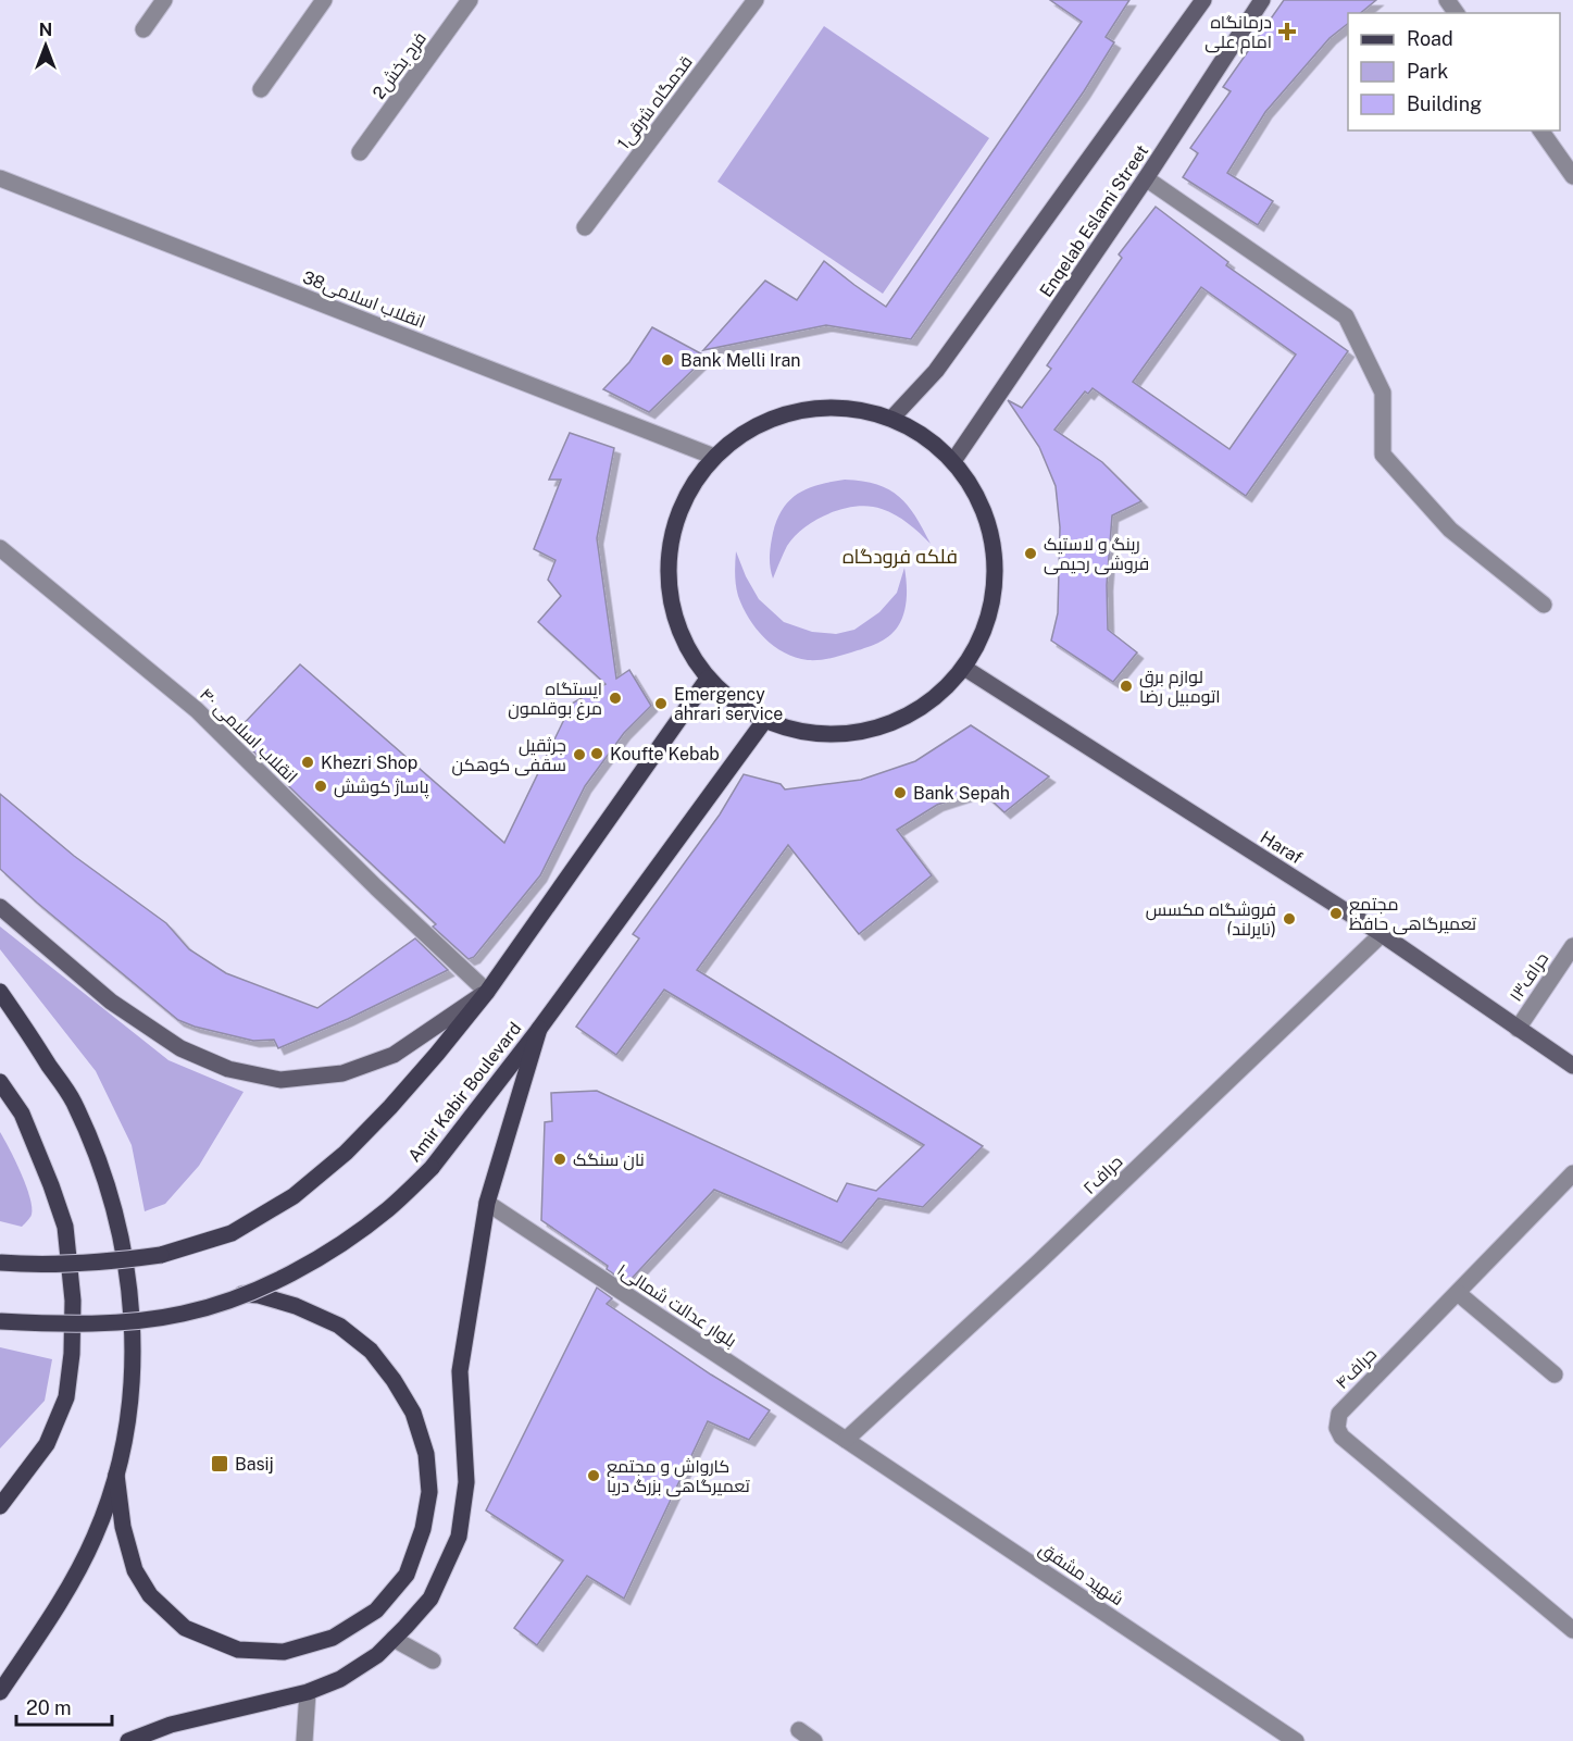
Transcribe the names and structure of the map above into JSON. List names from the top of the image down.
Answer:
{
  "streets": {
    "main road": ["Enqelab Eslami Street", "Haraf", "Amir Kabir Boulevard"],
    "street": [
      "2فرح بخش",
      "1قدمگاه شرقی",
      "38انقلاب اسلامی",
      "انقلاب اسلامی ۴۰",
      "حراف۱۳",
      "حراف۲",
      "بلوار عدالت شمالی۱",
      "حراف۴",
      "شهید مشفق"
    ]
  },
  "crossings": [
    ["Haraf", "حراف۱۳"],
    ["Haraf", "حراف۲"],
    ["حراف۲", "بلوار عدالت شمالی۱"],
    ["حراف۲", "شهید مشفق"],
    ["بلوار عدالت شمالی۱", "شهید مشفق"]
  ],
  "districts": ["فلکه فرودگاه"],
  "places": {
    "health": ["درمانگاه امام علی"],
    "other": [
      "Bank Melli Iran",
      "رینگ و لاستیک فروشی رحیمی",
      "لوازم برق اتومبیل رضا",
      "ایستگاه مرغ بوقلمون",
      "Emergency ahrari service",
      "Koufte Kebab",
      "جرثقیل سقفی کوهکن",
      "Khezri Shop",
      "پاساژ کوشش",
      "Bank Sepah",
      "مجتمع تعمیرگاهی حافظ",
      "فروشگاه مکسس (تایرلند)",
      "نان سنگک",
      "کارواش و مجتمع تعمیرگاهی بزرگ دریا"
    ],
    "transit": ["Basij"]
  },
  "legend": ["Road", "Park", "Building"],
  "scale_bar": "20 m",
  "north": "top"
}
